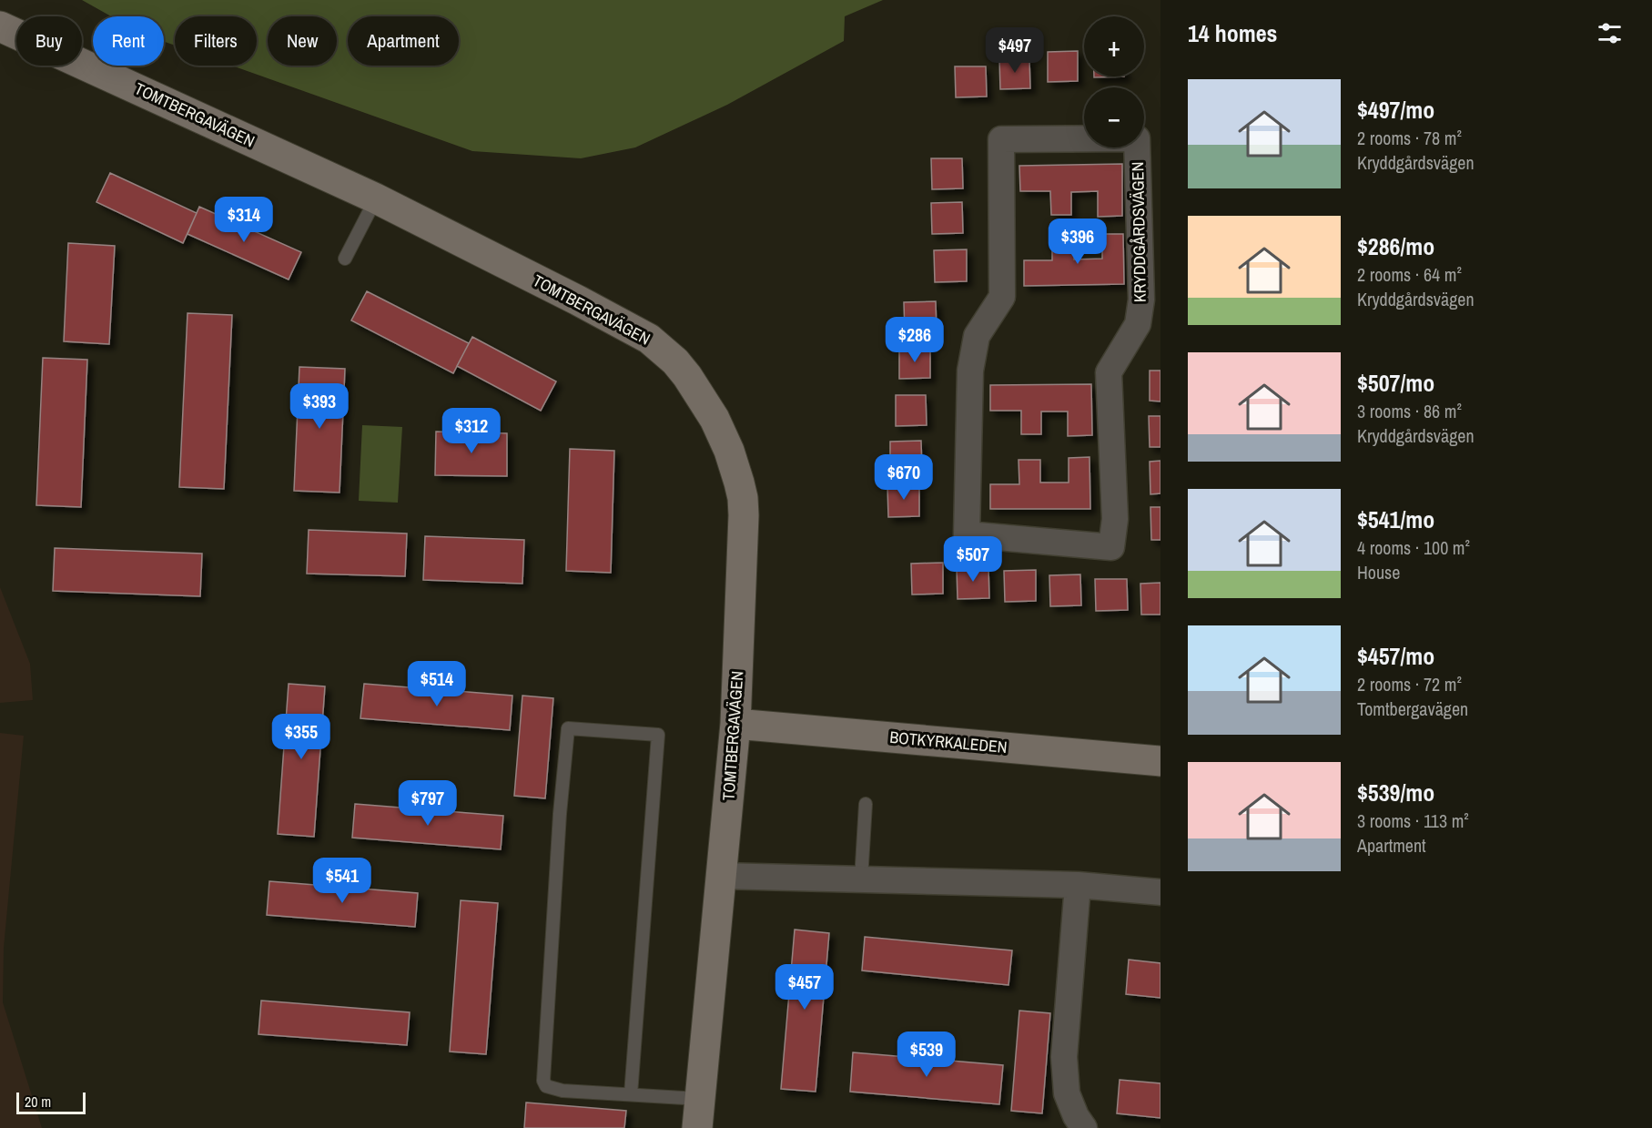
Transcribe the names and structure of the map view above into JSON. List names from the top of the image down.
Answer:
{
  "streets": {
    "street": ["TOMTBERGAVÄGEN", "KRYDDGÅRDSVÄGEN", "BOTKYRKALEDEN"]
  },
  "crossings": [
    ["TOMTBERGAVÄGEN", "BOTKYRKALEDEN"]
  ],
  "scale_bar": "20 m",
  "page": {
    "heading": "14 homes",
    "map_buttons": ["+", "−"],
    "chip": [
      "Buy",
      "Rent",
      "Filters",
      "New",
      "Apartment"
    ],
    "price": [
      "$497",
      "$314",
      "$396",
      "$286",
      "$393",
      "$312",
      "$670",
      "$507",
      "$514",
      "$355",
      "$797",
      "$541",
      "$457",
      "$539"
    ],
    "list": [
      {
        "name": "$497/mo",
        "note": "2 rooms · 78 m² · Kryddgårdsvägen"
      },
      {
        "name": "$286/mo",
        "note": "2 rooms · 64 m² · Kryddgårdsvägen"
      },
      {
        "name": "$507/mo",
        "note": "3 rooms · 86 m² · Kryddgårdsvägen"
      },
      {
        "name": "$541/mo",
        "note": "4 rooms · 100 m² · House"
      },
      {
        "name": "$457/mo",
        "note": "2 rooms · 72 m² · Tomtbergavägen"
      },
      {
        "name": "$539/mo",
        "note": "3 rooms · 113 m² · Apartment"
      }
    ],
    "scale": "20 m"
  }
}
